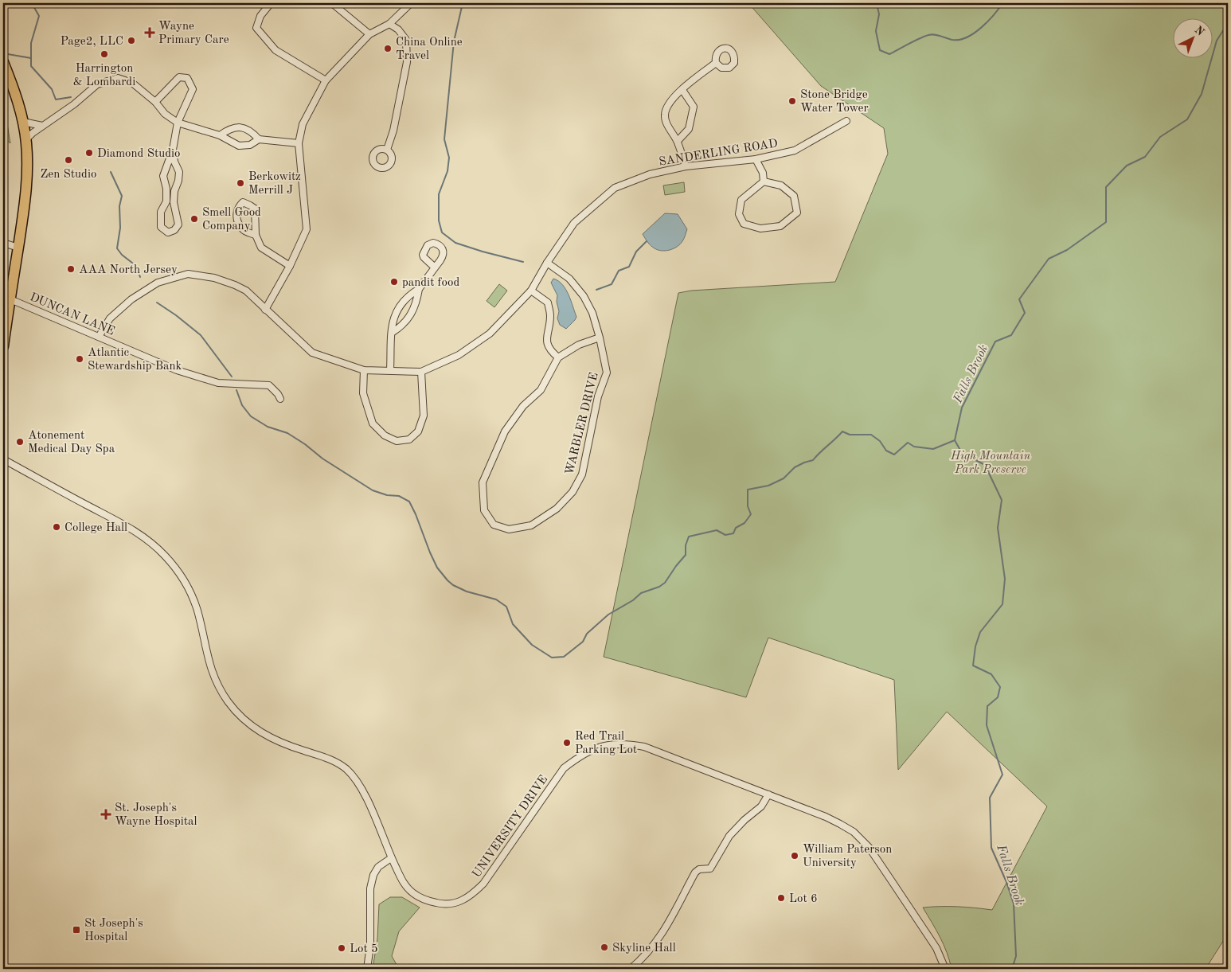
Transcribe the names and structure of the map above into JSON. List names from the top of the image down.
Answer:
{
  "streets": {
    "street": [
      "SANDERLING ROAD",
      "DUNCAN LANE",
      "WARBLER DRIVE",
      "UNIVERSITY DRIVE"
    ]
  },
  "crossings": [
    ["SANDERLING ROAD", "DUNCAN LANE"],
    ["SANDERLING ROAD", "WARBLER DRIVE"]
  ],
  "water": ["Falls Brook"],
  "parks": ["High Mountain Park Preserve"],
  "places": {
    "health": ["Wayne Primary Care", "St. Joseph's Wayne Hospital"],
    "other": [
      "Page2, LLC",
      "China Online Travel",
      "Harrington & Lombardi",
      "Stone Bridge Water Tower",
      "Diamond Studio",
      "Zen Studio",
      "Berkowitz Merrill J",
      "Smell Good Company",
      "AAA North Jersey",
      "pandit food",
      "Atlantic Stewardship Bank",
      "Atonement Medical Day Spa",
      "College Hall",
      "Red Trail Parking Lot",
      "William Paterson University",
      "Lot 6",
      "Skyline Hall",
      "Lot 5"
    ],
    "transit": ["St Joseph's Hospital"]
  },
  "north": "top right"
}
